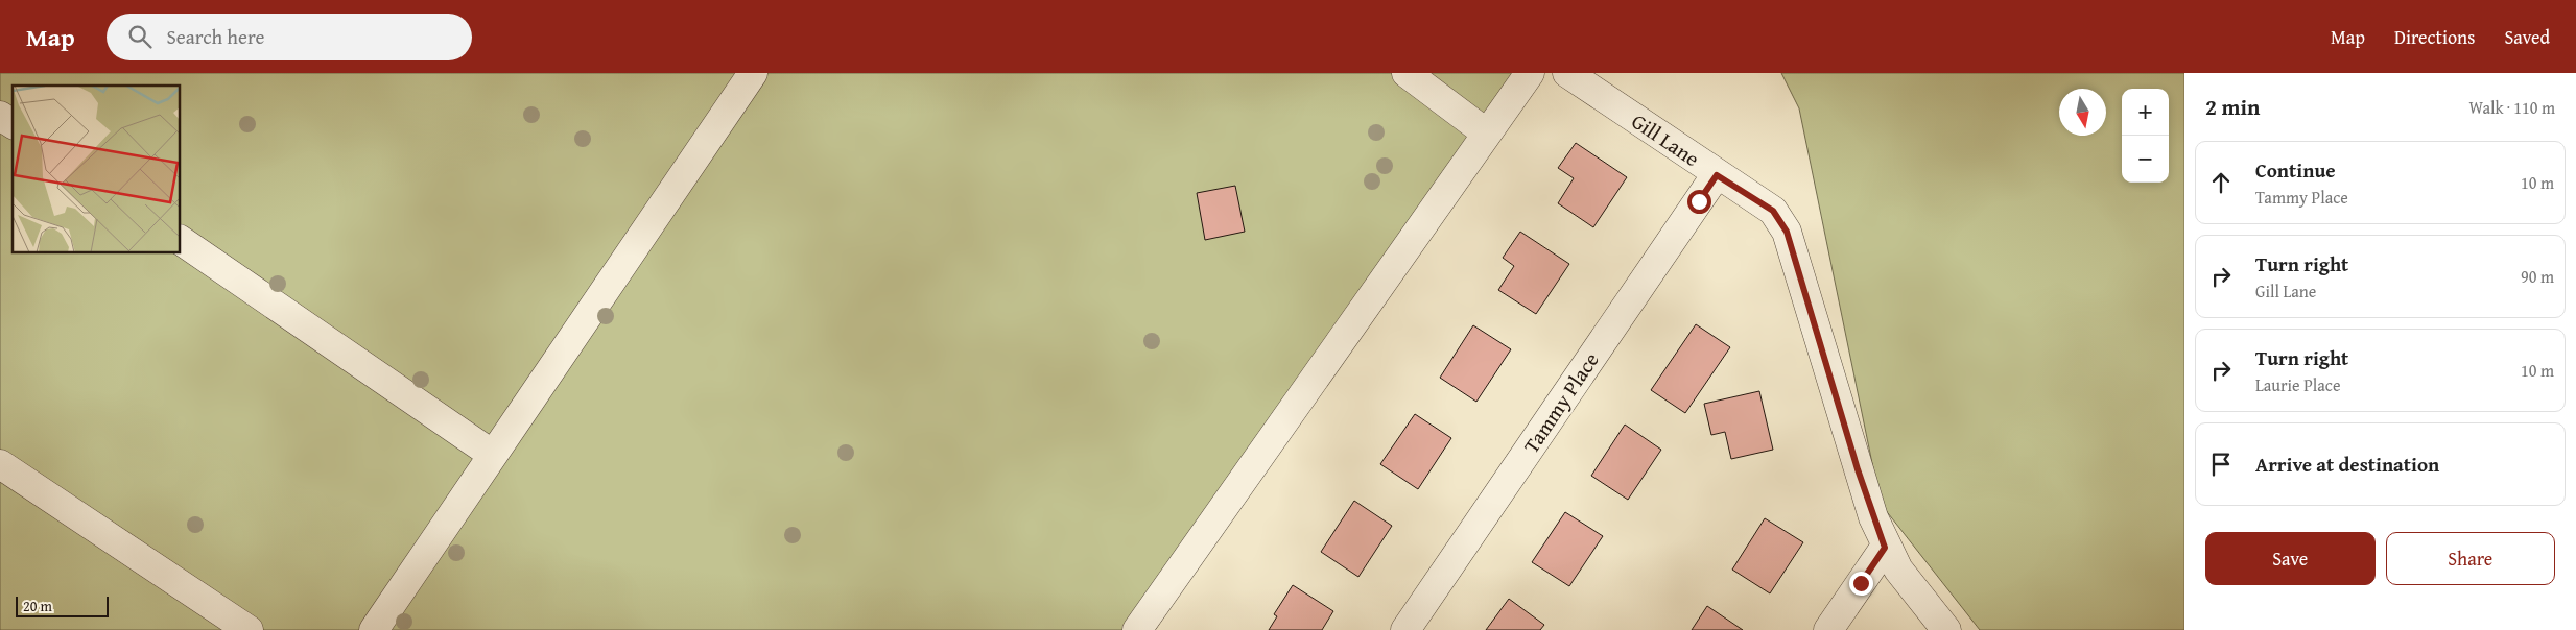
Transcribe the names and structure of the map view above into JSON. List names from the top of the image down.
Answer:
{
  "streets": {
    "street": ["Gill Lane", "Tammy Place"]
  },
  "crossings": [
    ["Gill Lane", "Tammy Place"]
  ],
  "scale_bar": "20 m",
  "north": "bottom",
  "page": {
    "header": "Map",
    "search": "Search here",
    "nav": ["Map", "Directions", "Saved"],
    "heading": ["2 min", "Walk · 110 m"],
    "map_buttons": ["+", "−"],
    "list": [
      ["Continue", "Tammy Place", "10 m"],
      ["Turn right", "Gill Lane", "90 m"],
      ["Turn right", "Laurie Place", "10 m"],
      "Arrive at destination"
    ],
    "buttons": ["Save", "Share"],
    "scale": "20 m"
  }
}
